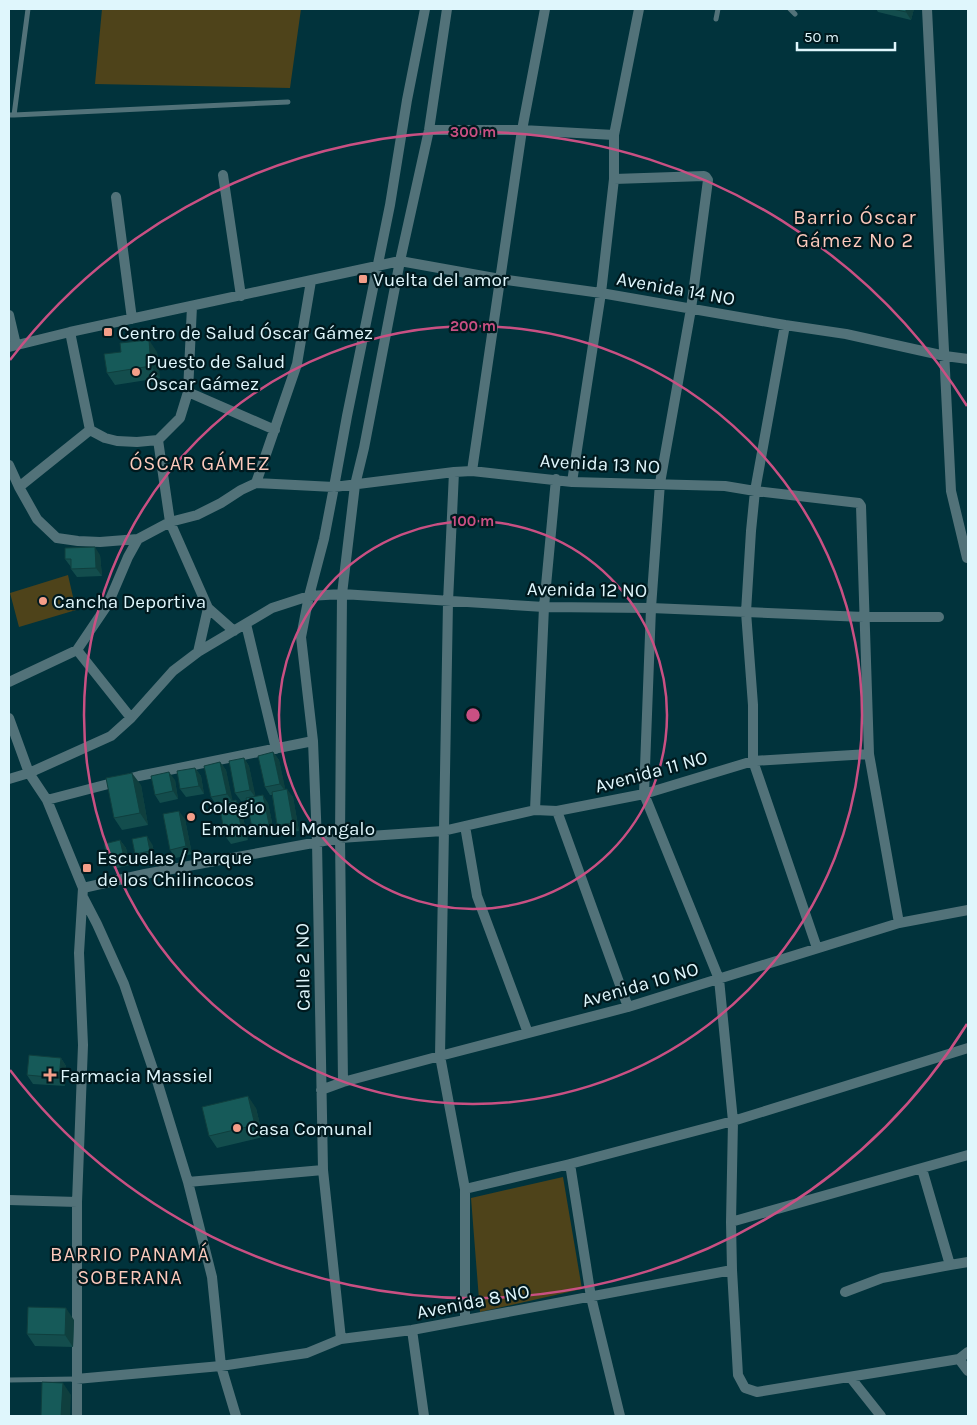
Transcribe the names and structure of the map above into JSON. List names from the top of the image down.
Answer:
{
  "streets": {
    "street": [
      "Avenida 14 NO",
      "Avenida 13 NO",
      "Avenida 12 NO",
      "Avenida 11 NO",
      "Calle 2 NO",
      "Avenida 10 NO",
      "Avenida 8 NO"
    ]
  },
  "crossings": [
    ["Avenida 14 NO", "Calle 2 NO"],
    ["Avenida 13 NO", "Avenida 12 NO"],
    ["Avenida 13 NO", "Calle 2 NO"],
    ["Avenida 12 NO", "Calle 2 NO"],
    ["Avenida 11 NO", "Calle 2 NO"],
    ["Calle 2 NO", "Avenida 10 NO"],
    ["Calle 2 NO", "Avenida 8 NO"]
  ],
  "districts": ["Barrio Óscar Gámez Nº 2", "ÓSCAR GÁMEZ", "BARRIO PANAMÁ SOBERANA"],
  "places": {
    "transit": ["Vuelta del amor", "Centro de Salud Óscar Gámez", "Escuelas / Parque de los Chilincocos"],
    "other": [
      "Puesto de Salud Óscar Gámez",
      "Cancha Deportiva",
      "Colegio Emmanuel Mongalo",
      "Casa Comunal"
    ],
    "health": ["Farmacia Massiel"]
  },
  "scale_bar": "50 m",
  "rings": ["300 m", "200 m", "100 m"]
}
